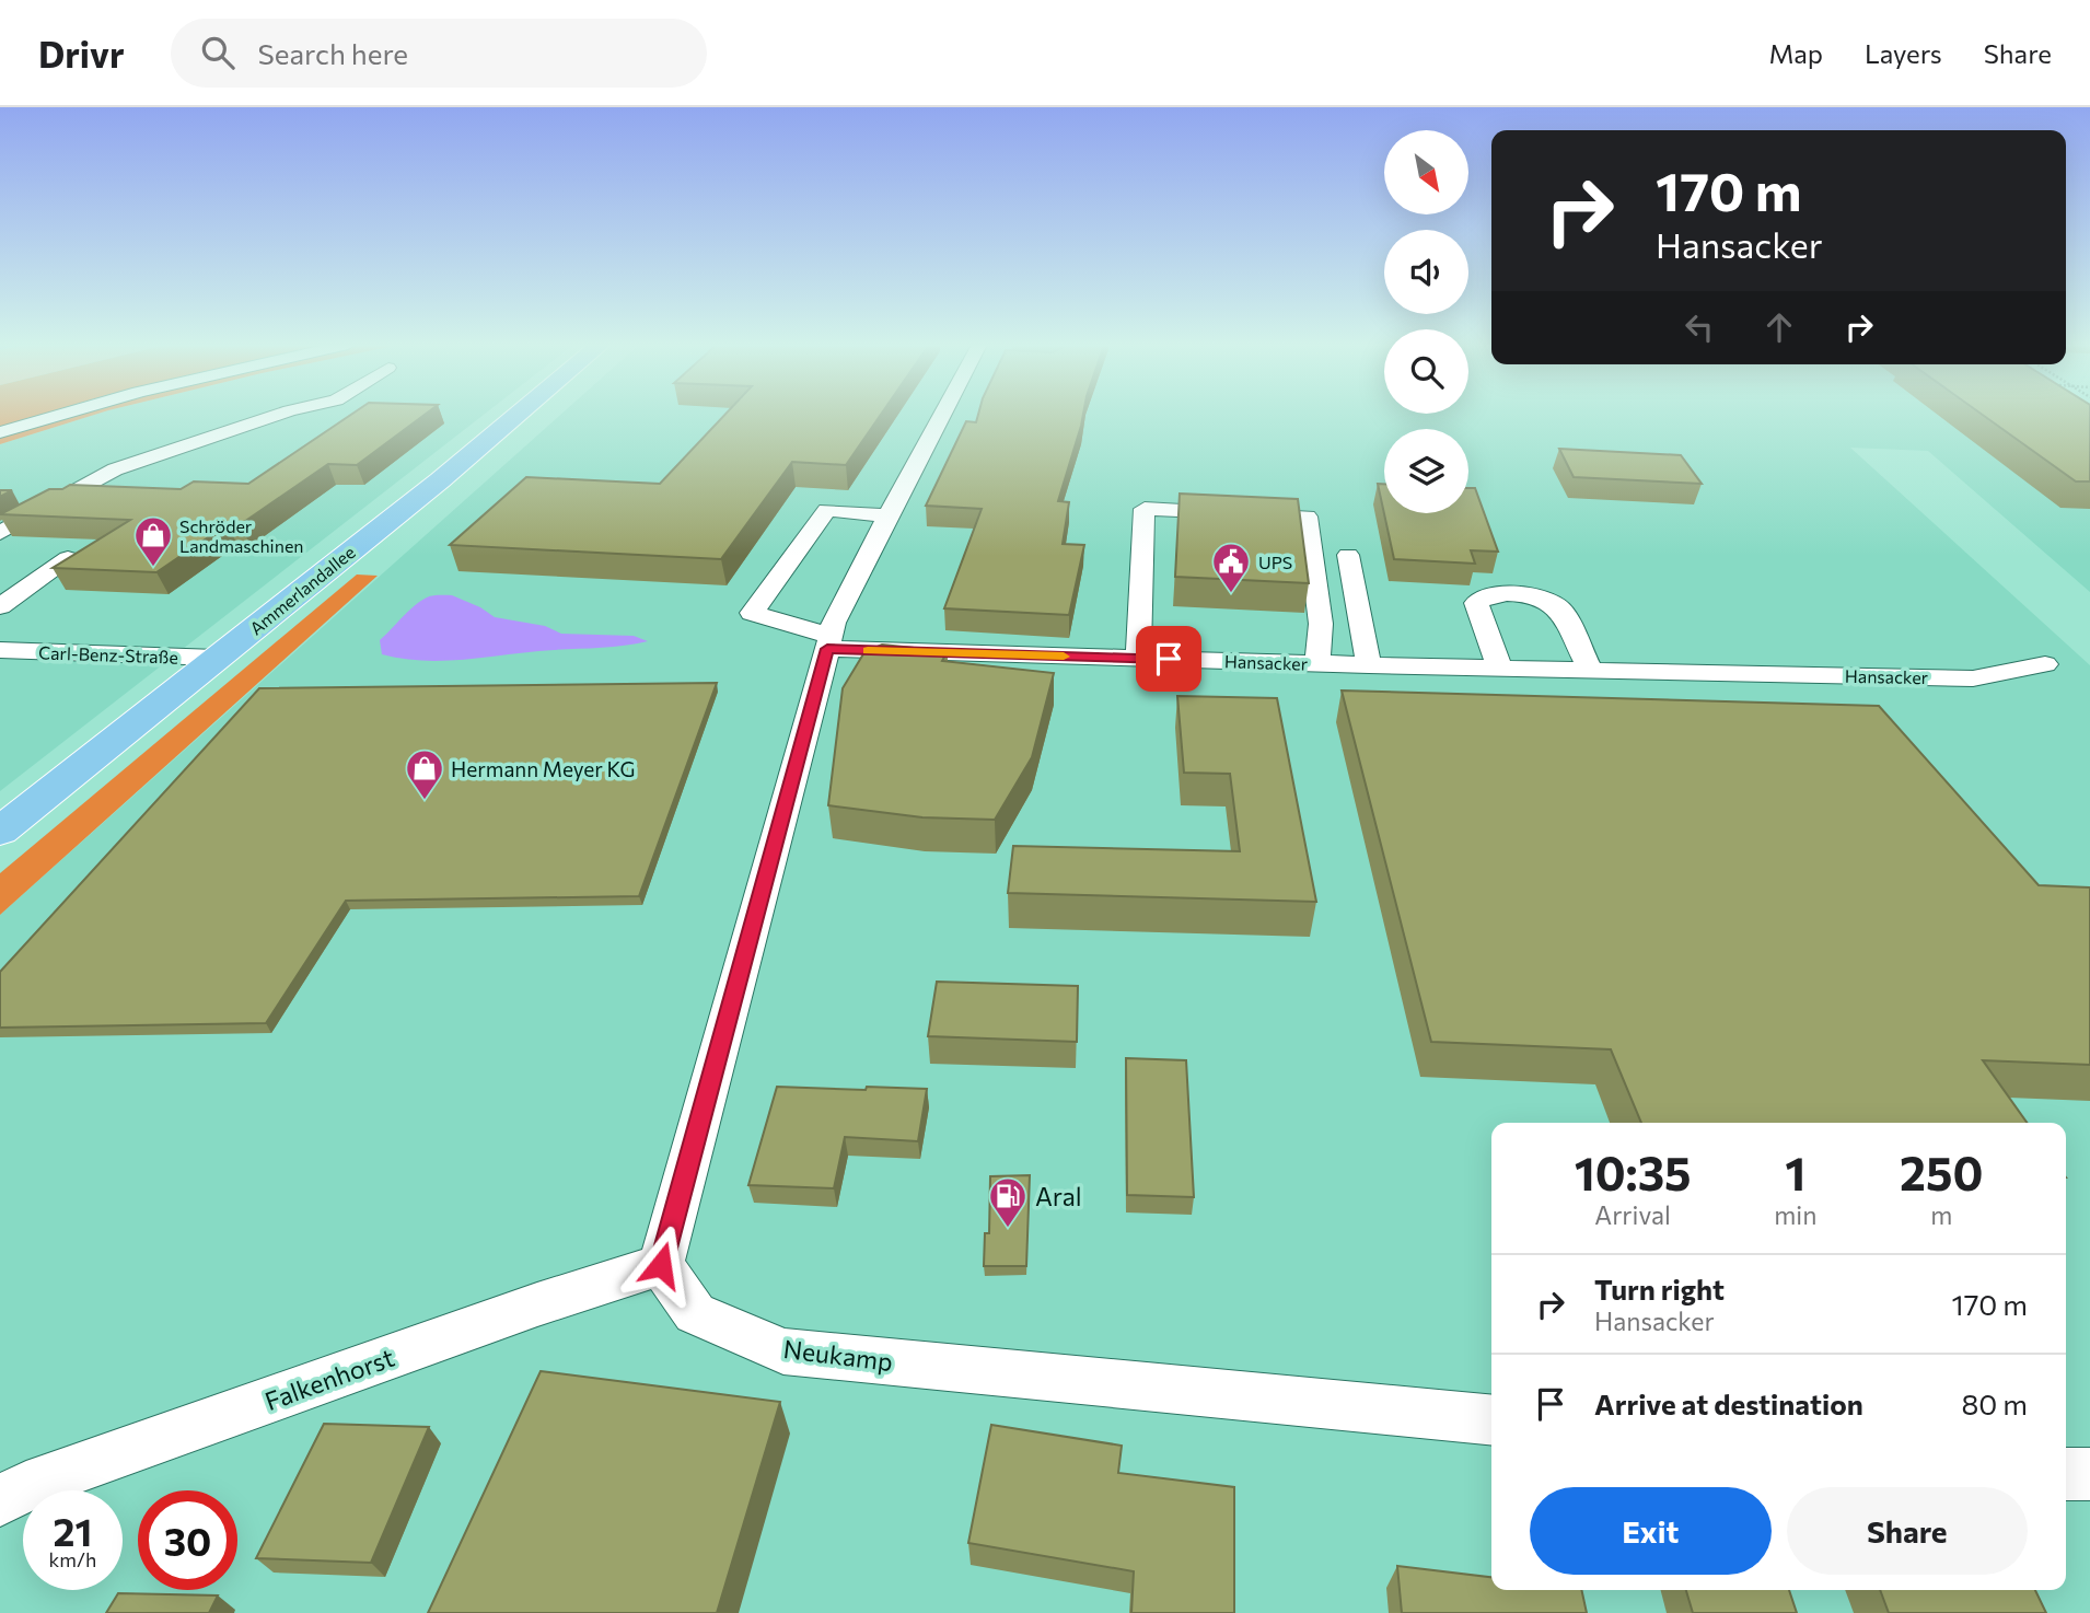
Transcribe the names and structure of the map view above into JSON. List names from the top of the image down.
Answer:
{
  "streets": {
    "main road": ["Ammerlandallee"],
    "street": [
      "Carl-Benz-Straße",
      "Hansacker",
      "Neukamp",
      "Falkenhorst"
    ]
  },
  "crossings": [
    ["Ammerlandallee", "Carl-Benz-Straße"],
    ["Neukamp", "Falkenhorst"]
  ],
  "places": {
    "shop": ["Schröder Landmaschinen", "Hermann Meyer KG"],
    "public building": ["UPS"],
    "fuel station": ["Aral"]
  },
  "north": "bottom right",
  "page": {
    "header": "Drivr",
    "search": "Search here",
    "nav": ["Map", "Layers", "Share"],
    "turn": ["170 m", "Hansacker"],
    "eta": [
      "10:35",
      "Arrival",
      "1",
      "min",
      "250",
      "m"
    ],
    "list": [
      {
        "name": "Turn right",
        "note": "Hansacker",
        "value": "170 m"
      },
      {
        "name": "Arrive at destination",
        "value": "80 m"
      }
    ],
    "buttons": ["Exit", "Share"],
    "speed": "21 km/h",
    "limit": "30"
  }
}
